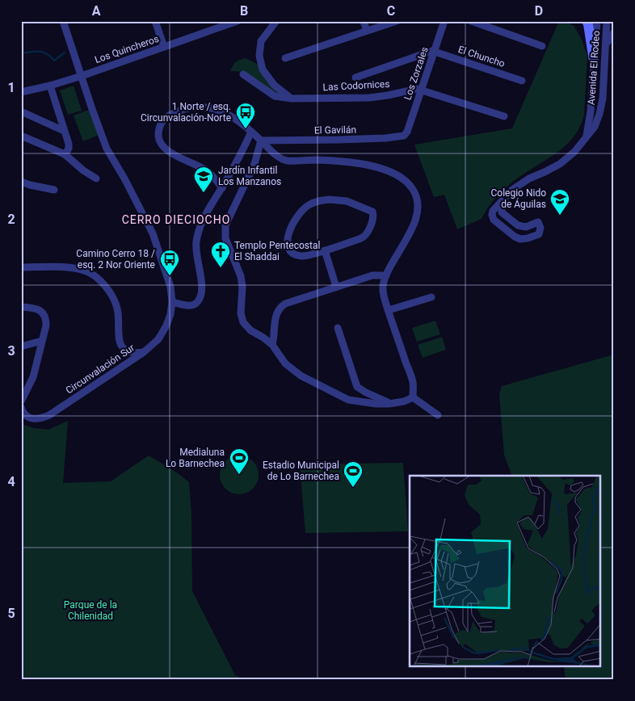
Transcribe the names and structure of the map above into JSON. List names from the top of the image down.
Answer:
{
  "streets": {
    "street": [
      "Los Quincheros",
      "El Chuncho",
      "Avenida El Rodeo",
      "Los Zorzales",
      "Las Codornices",
      "El Gavilán",
      "Circunvalación Sur"
    ]
  },
  "crossings": [
    ["El Chuncho", "Los Zorzales"],
    ["El Chuncho", "Las Codornices"],
    ["Los Zorzales", "Las Codornices"],
    ["Los Zorzales", "El Gavilán"]
  ],
  "districts": ["CERRO DIECIOCHO"],
  "parks": ["Parque de la Chilenidad"],
  "places": {
    "bus stop": ["1 Norte / esq. Circunvalación-Norte", "Camino Cerro 18 / esq. 2 Nor Oriente"],
    "school or university": ["Jardín Infantil Los Manzanos", "Colegio Nido de Águilas"],
    "church": ["Templo Pentecostal El Shaddai"],
    "sports": ["Medialuna Lo Barnechea", "Estadio Municipal de Lo Barnechea"]
  },
  "grid": {
    "columns": [
      "A",
      "B",
      "C",
      "D"
    ],
    "rows": [
      "1",
      "2",
      "3",
      "4",
      "5"
    ]
  }
}
